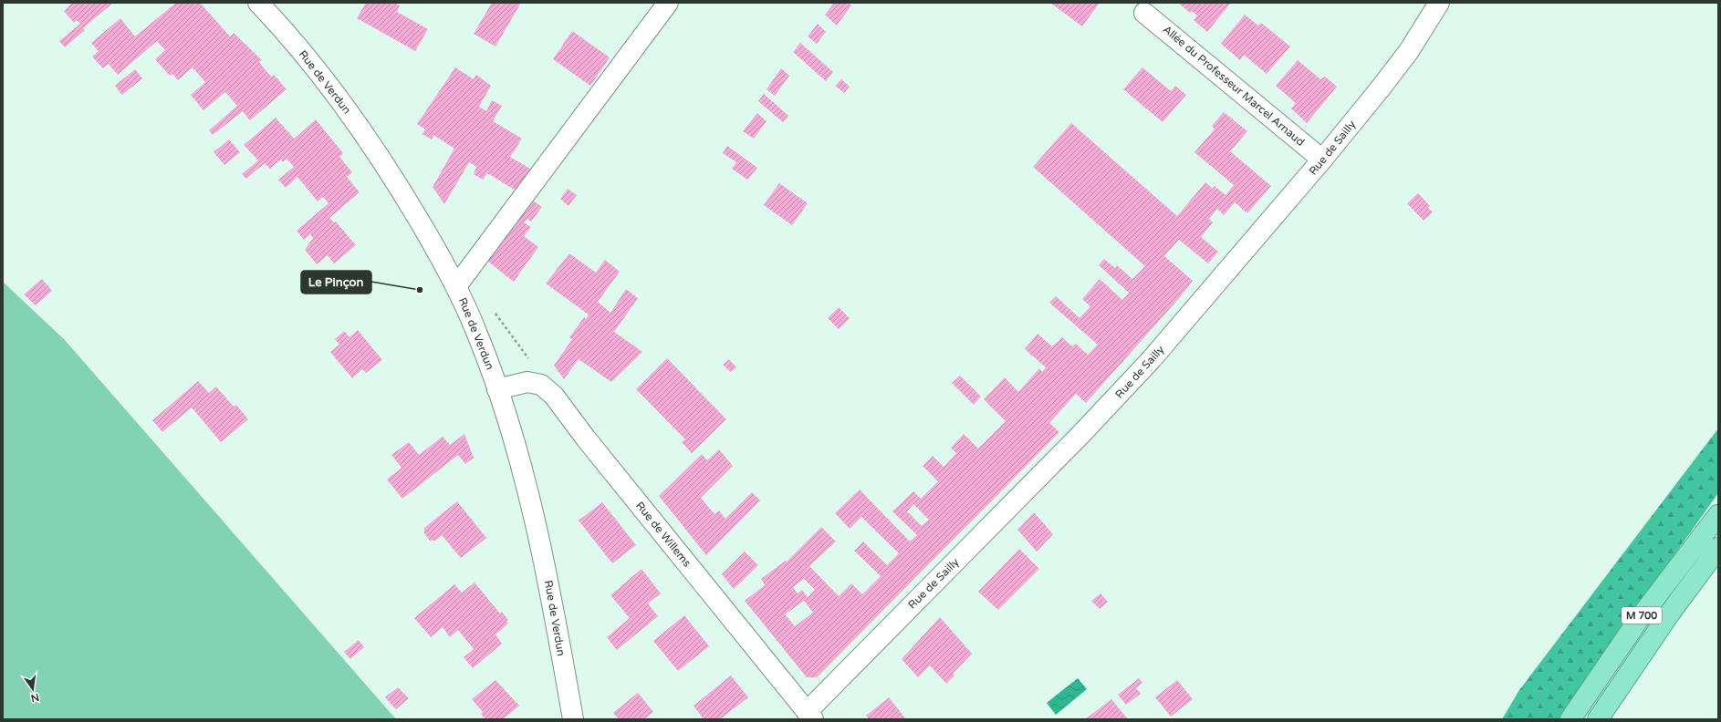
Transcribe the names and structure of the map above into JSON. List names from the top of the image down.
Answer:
{
  "streets": {
    "highway": ["M 700"],
    "street": [
      "Rue de Verdun",
      "Allée du Professeur Marcel Arnaud",
      "Rue de Sailly",
      "Rue de Willems"
    ]
  },
  "crossings": [
    ["Allée du Professeur Marcel Arnaud", "Rue de Sailly"],
    ["Rue de Sailly", "Rue de Willems"]
  ],
  "places": ["Le Pinçon"],
  "north": "bottom"
}
